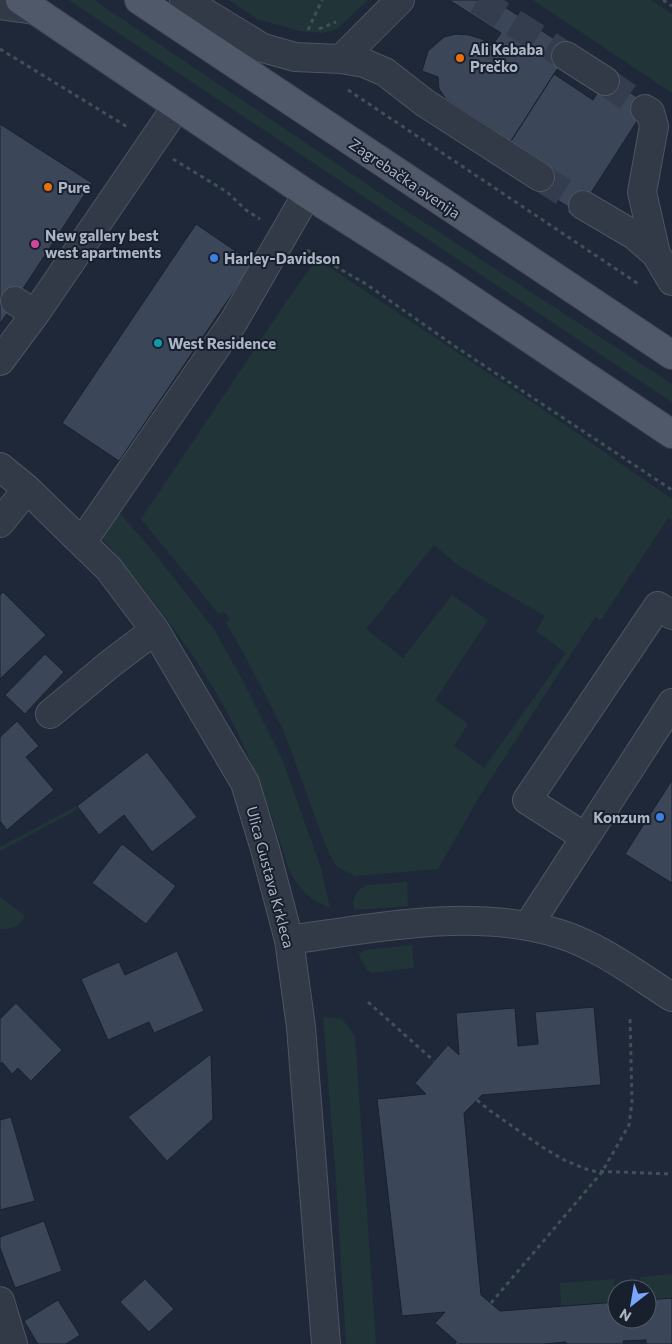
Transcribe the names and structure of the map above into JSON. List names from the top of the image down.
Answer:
{
  "streets": {
    "main road": ["Zagrebačka avenija"],
    "street": ["Ulica Gustava Krkleca"]
  },
  "places": [
    "Ali Kebaba Prečko",
    "Pure",
    "New gallery best west apartments",
    "Harley-Davidson",
    "West Residence",
    "Konzum"
  ],
  "north": "bottom left"
}
